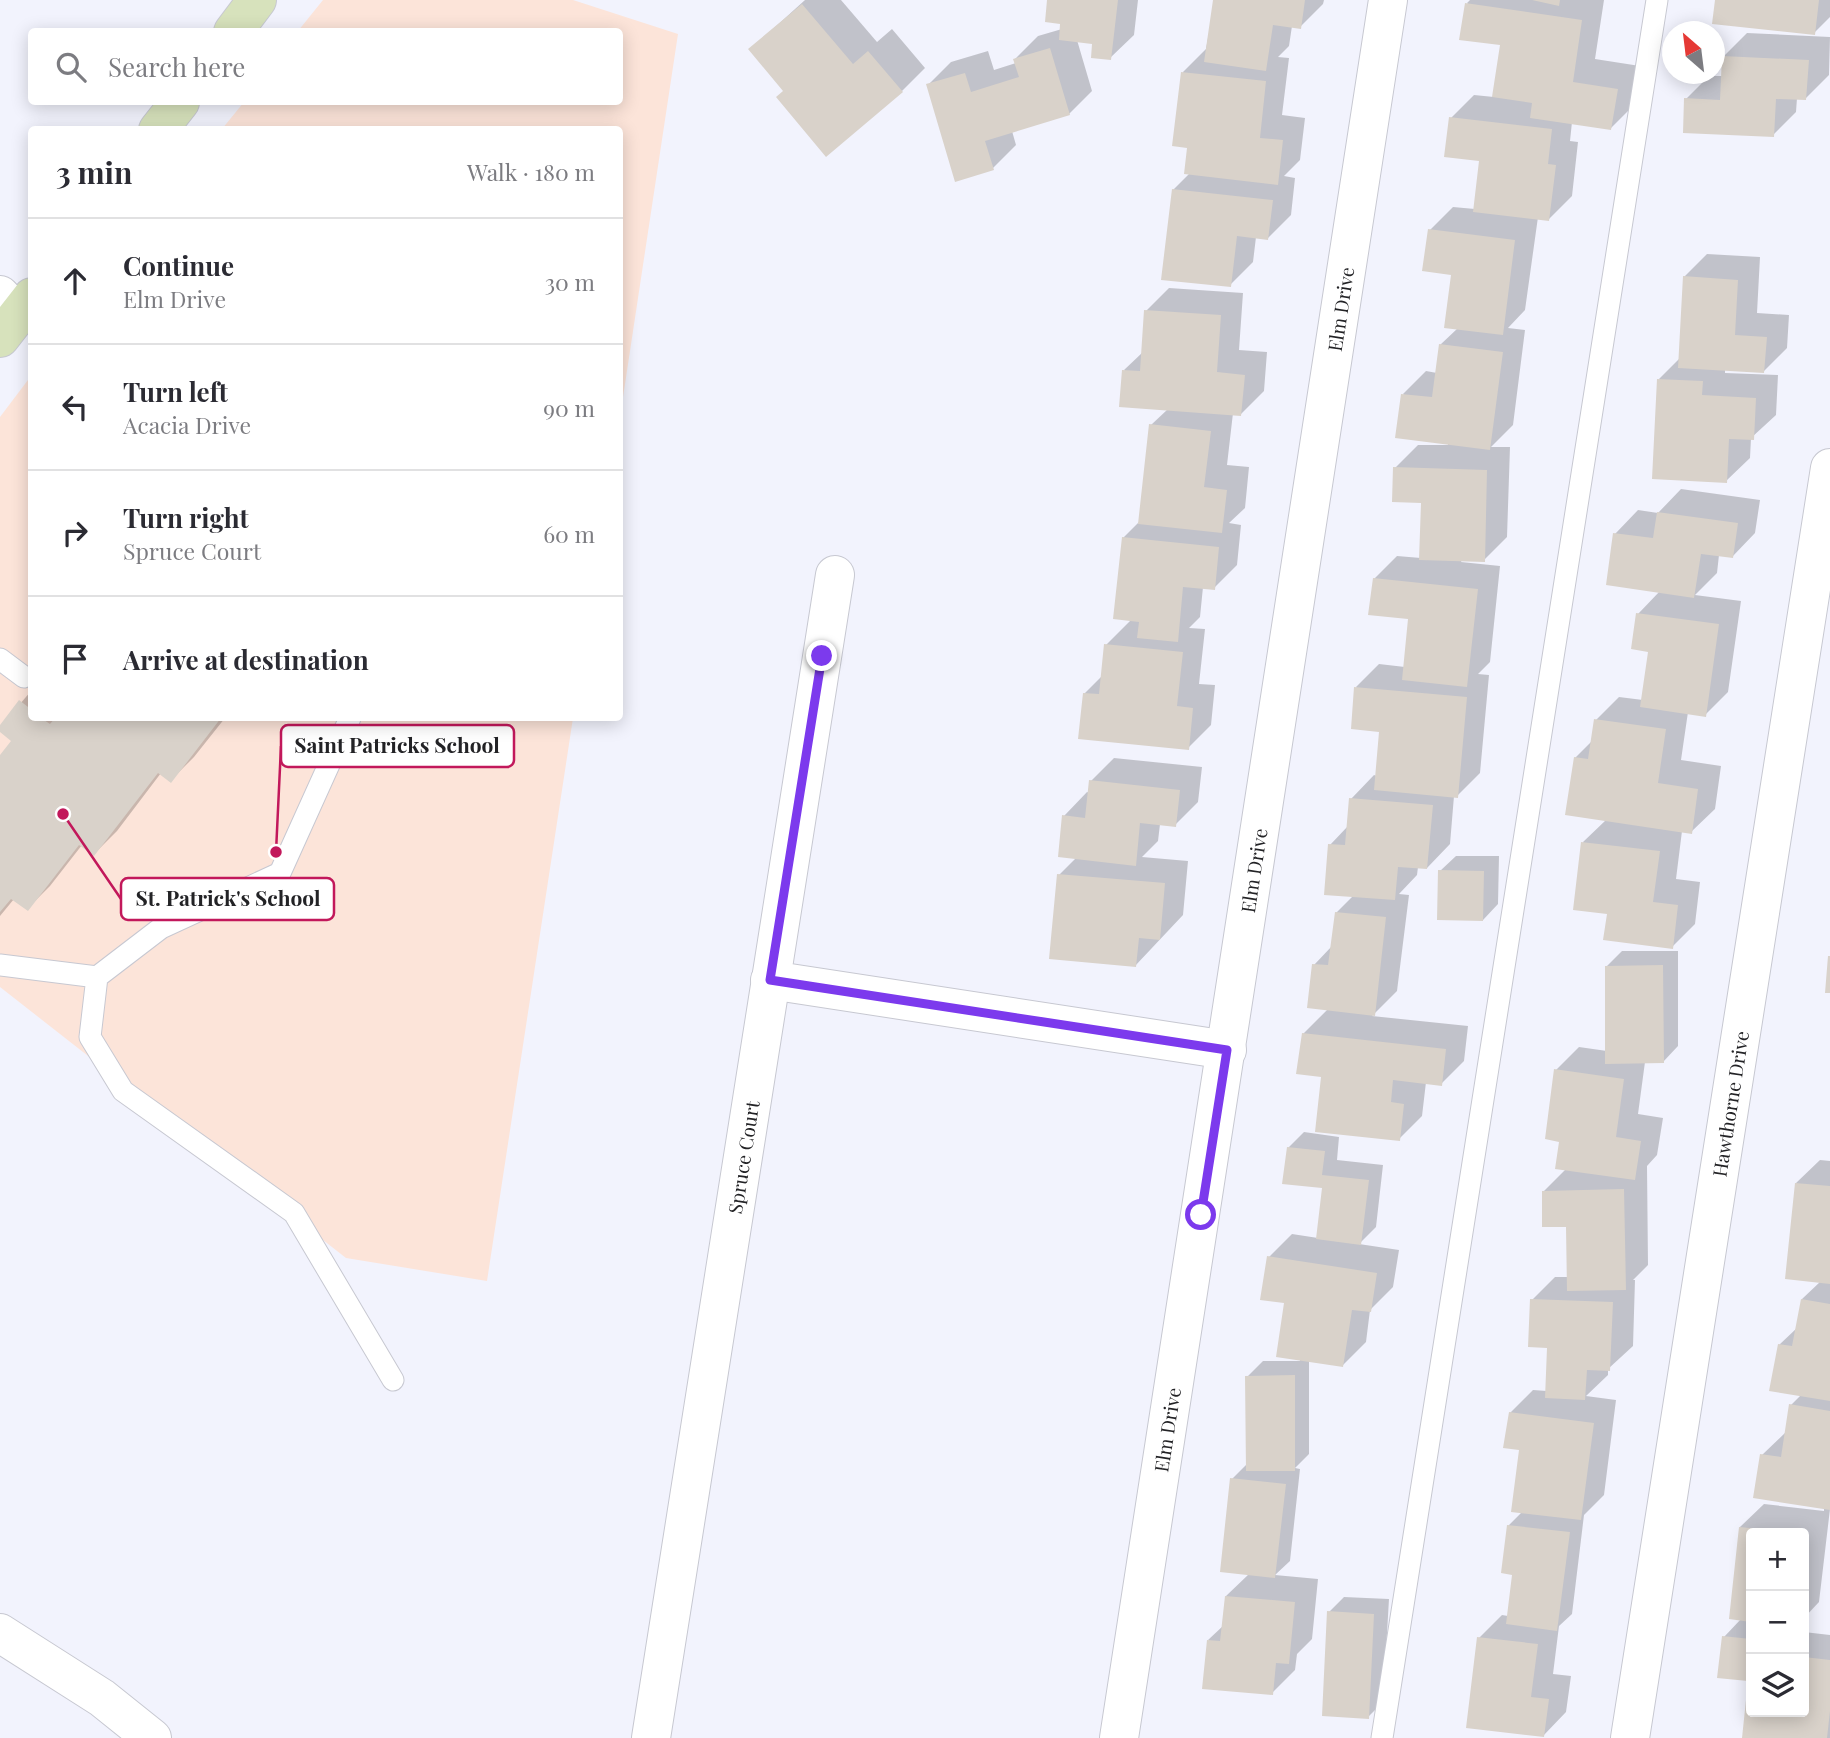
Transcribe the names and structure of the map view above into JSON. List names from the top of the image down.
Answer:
{
  "streets": {
    "street": ["Elm Drive", "Hawthorne Drive", "Spruce Court"]
  },
  "places": ["St. Patrick's School", "Saint Patricks School"],
  "north": "top left",
  "page": {
    "search": "Search here",
    "heading": ["3 min", "Walk · 180 m"],
    "list": [
      ["Continue", "Elm Drive", "30 m"],
      ["Turn left", "Acacia Drive", "90 m"],
      ["Turn right", "Spruce Court", "60 m"],
      "Arrive at destination"
    ],
    "map_buttons": ["+", "−"]
  }
}
